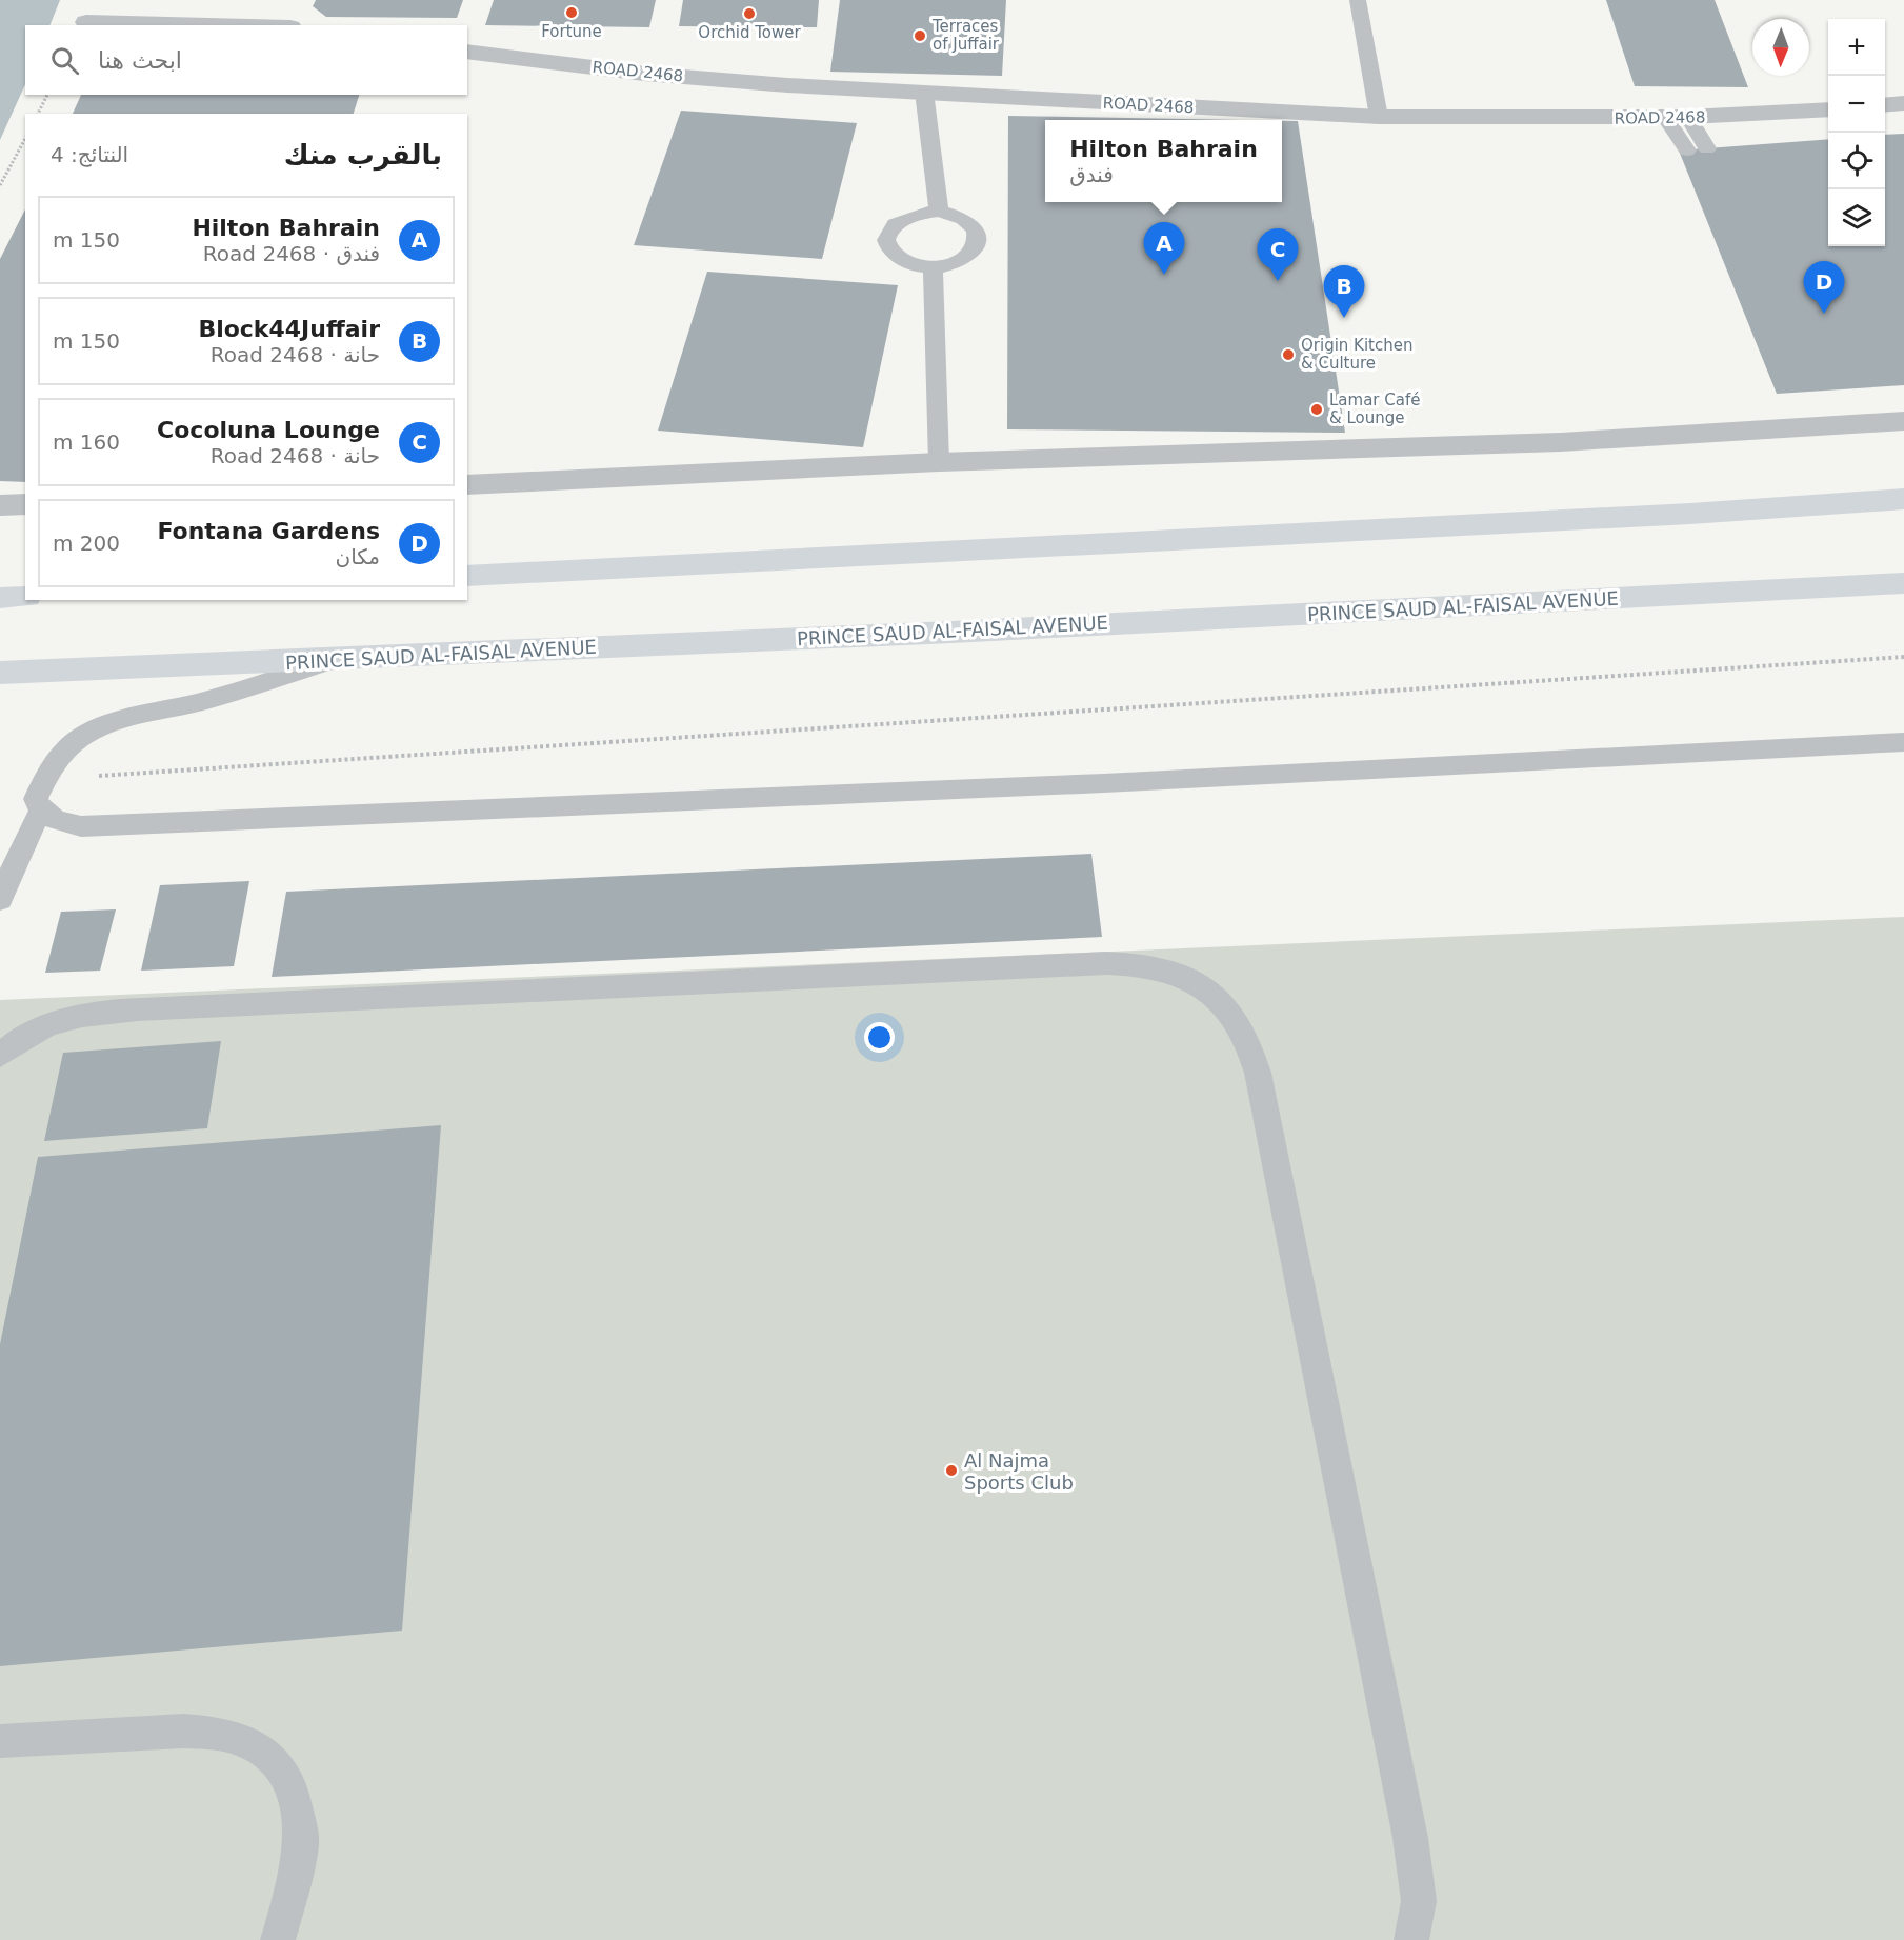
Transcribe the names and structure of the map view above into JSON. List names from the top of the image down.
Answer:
{
  "streets": {
    "street": ["ROAD 2468", "PRINCE SAUD AL-FAISAL AVENUE"]
  },
  "places": [
    "Fortune",
    "Orchid Tower",
    "Terraces of Juffair",
    "Origin Kitchen & Culture",
    "Lamar Café & Lounge",
    "Al Najma Sports Club"
  ],
  "north": "bottom",
  "page": {
    "map_buttons": ["+", "−"],
    "search": "ابحث هنا",
    "heading": ["بالقرب منك", "النتائج: 4"],
    "popup": ["Hilton Bahrain", "فندق"],
    "list": [
      {
        "mark": "A",
        "name": "Hilton Bahrain",
        "note": "فندق · Road 2468",
        "value": "150 m"
      },
      {
        "mark": "B",
        "name": "Block44Juffair",
        "note": "حانة · Road 2468",
        "value": "150 m"
      },
      {
        "mark": "C",
        "name": "Cocoluna Lounge",
        "note": "حانة · Road 2468",
        "value": "160 m"
      },
      {
        "mark": "D",
        "name": "Fontana Gardens",
        "note": "مكان",
        "value": "200 m"
      }
    ],
    "pins": [
      "A",
      "C",
      "D",
      "B"
    ]
  }
}
